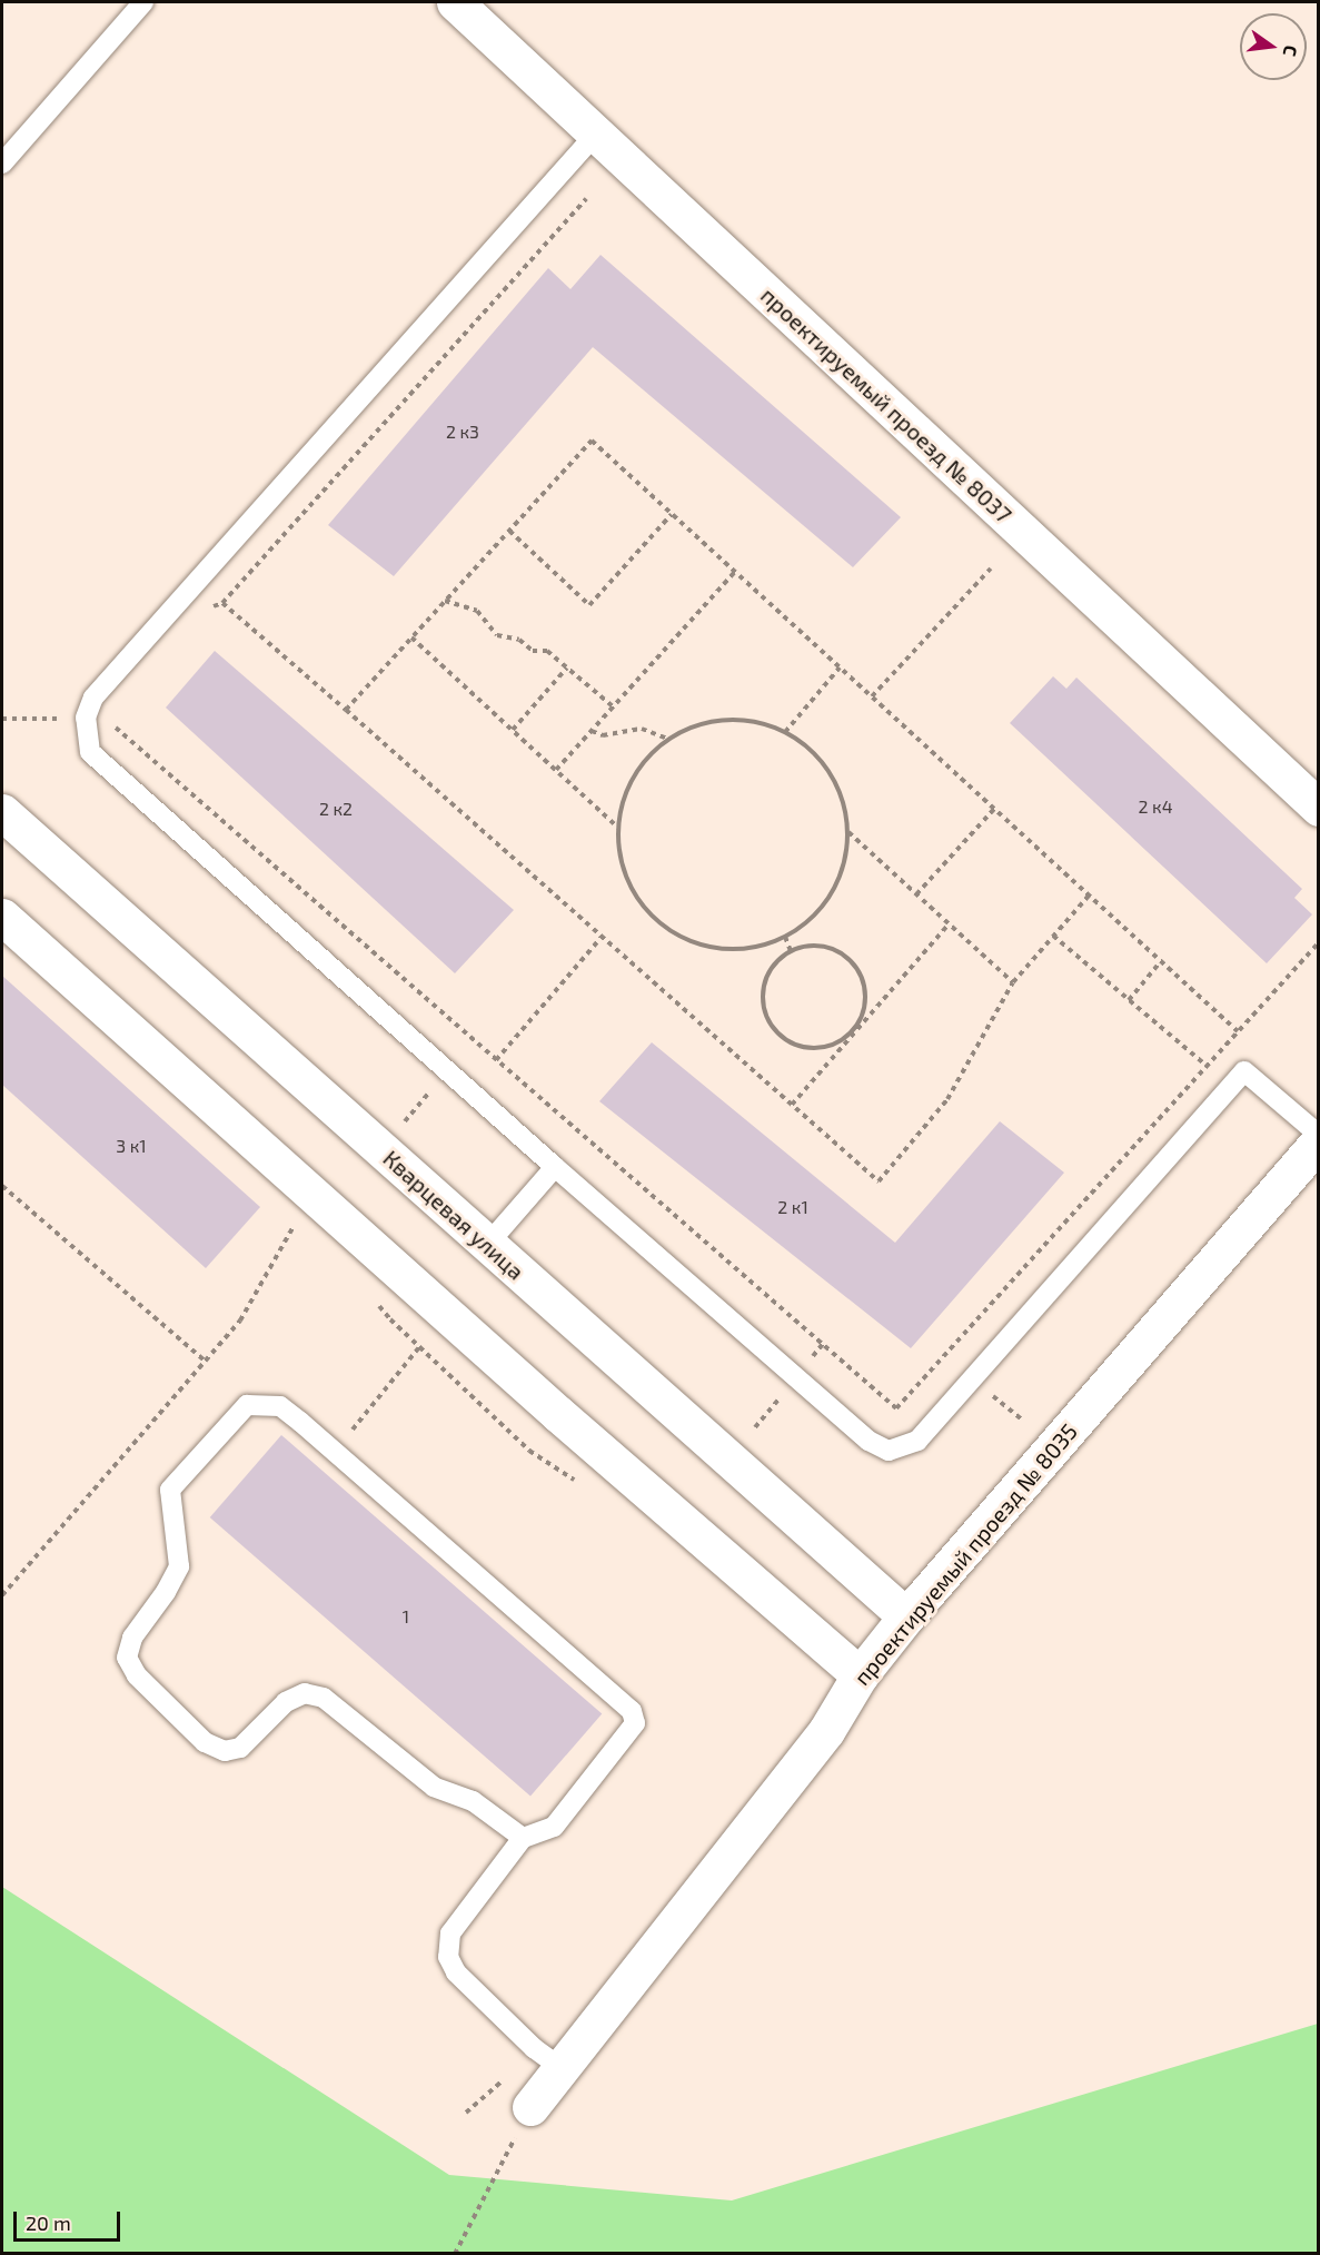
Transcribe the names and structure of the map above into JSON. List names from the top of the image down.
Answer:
{
  "streets": {
    "street": ["проектируемый проезд № 8037", "Кварцевая улица", "проектируемый проезд № 8035"]
  },
  "crossings": [
    ["Кварцевая улица", "проектируемый проезд № 8035"]
  ],
  "house_numbers": [
    "2 к3",
    "2 к4",
    "2 к2",
    "3 к1",
    "2 к1",
    "1"
  ],
  "scale_bar": "20 m",
  "north": "right"
}
